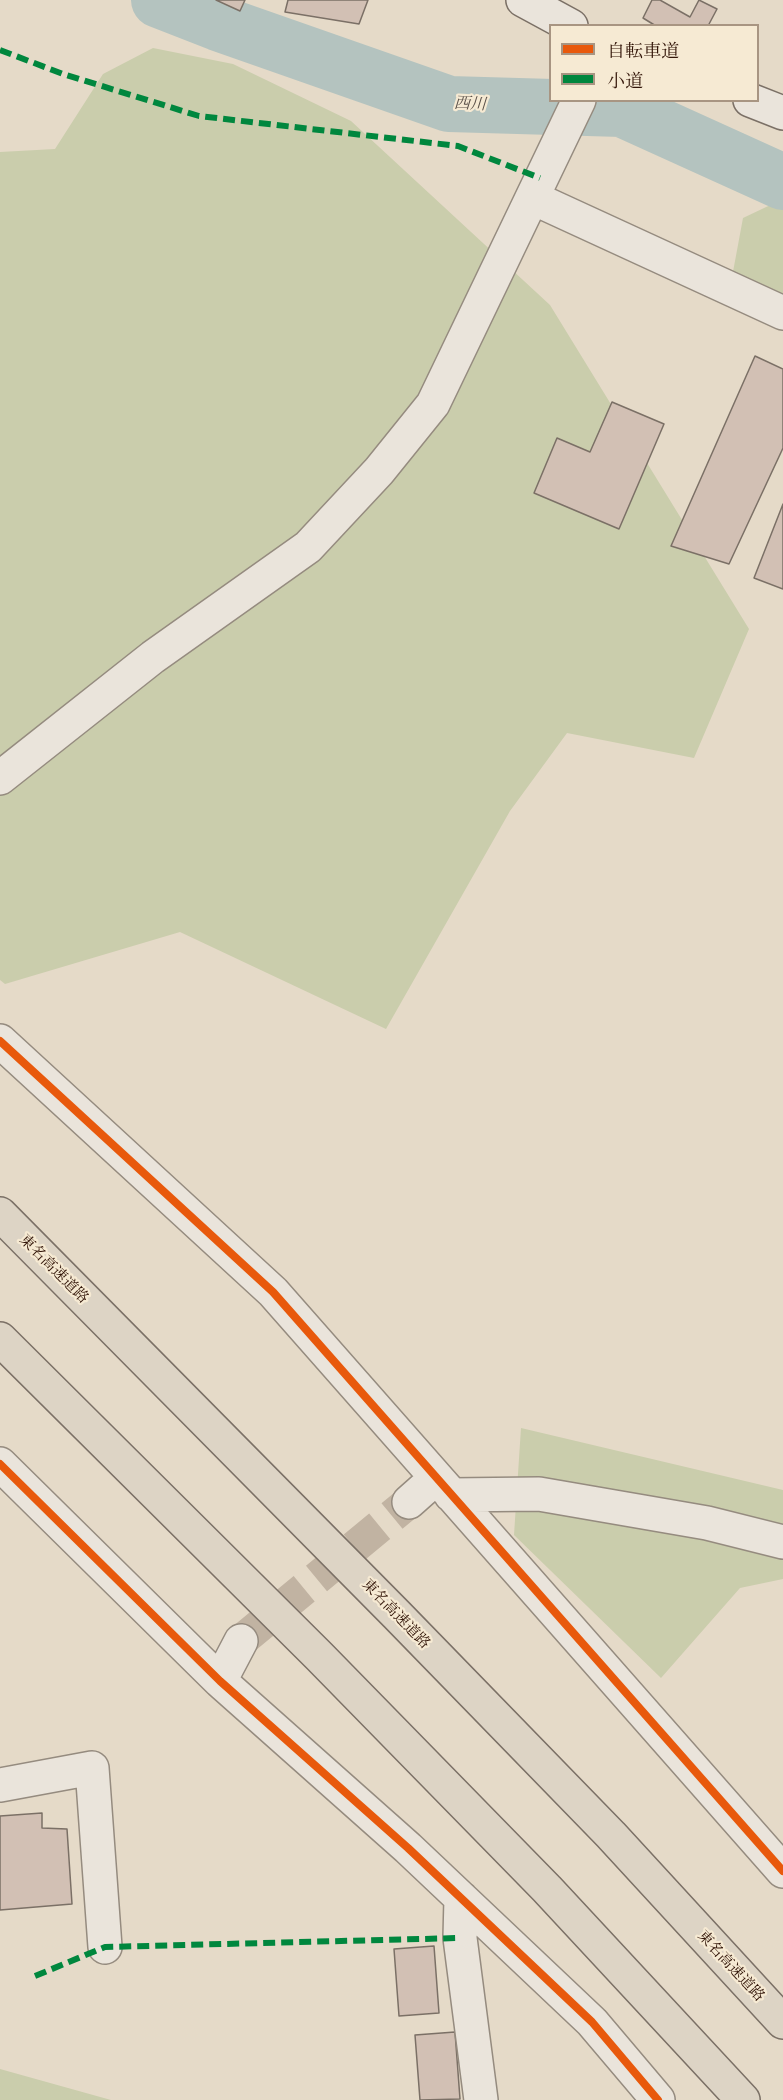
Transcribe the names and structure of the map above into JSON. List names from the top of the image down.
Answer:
{
  "streets": {
    "highway": ["東名高速道路"]
  },
  "water": ["西川"],
  "legend": ["自転車道", "小道"]
}
